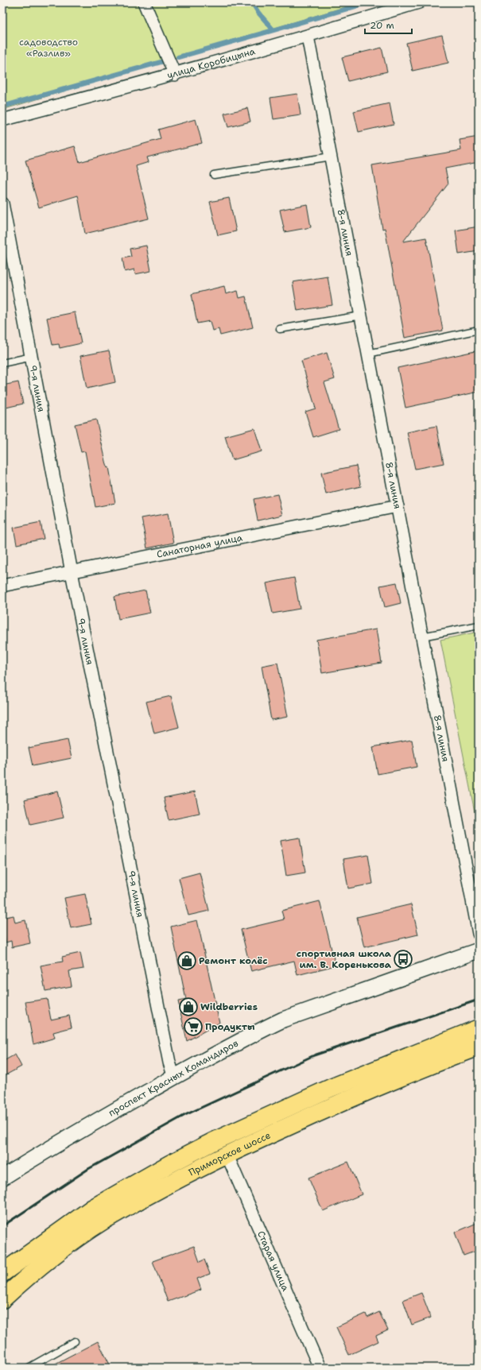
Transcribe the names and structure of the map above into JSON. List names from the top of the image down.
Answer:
{
  "streets": {
    "highway": ["Приморское шоссе"],
    "street": [
      "улица Коробицына",
      "8-я линия",
      "9-я линия",
      "Санаторная улица",
      "проспект Красных Командиров",
      "Старая улица"
    ]
  },
  "crossings": [
    ["улица Коробицына", "8-я линия"],
    ["8-я линия", "Санаторная улица"],
    ["9-я линия", "Санаторная улица"],
    ["9-я линия", "проспект Красных Командиров"],
    ["Приморское шоссе", "Старая улица"]
  ],
  "parks": ["садоводство «Разлив»"],
  "places": {
    "bus stop": ["спортивная школа им. В. Коренькова"],
    "shop": ["Ремонт колёс", "Wildberries"],
    "supermarket": ["Продукты"]
  },
  "scale_bar": "20 m"
}
